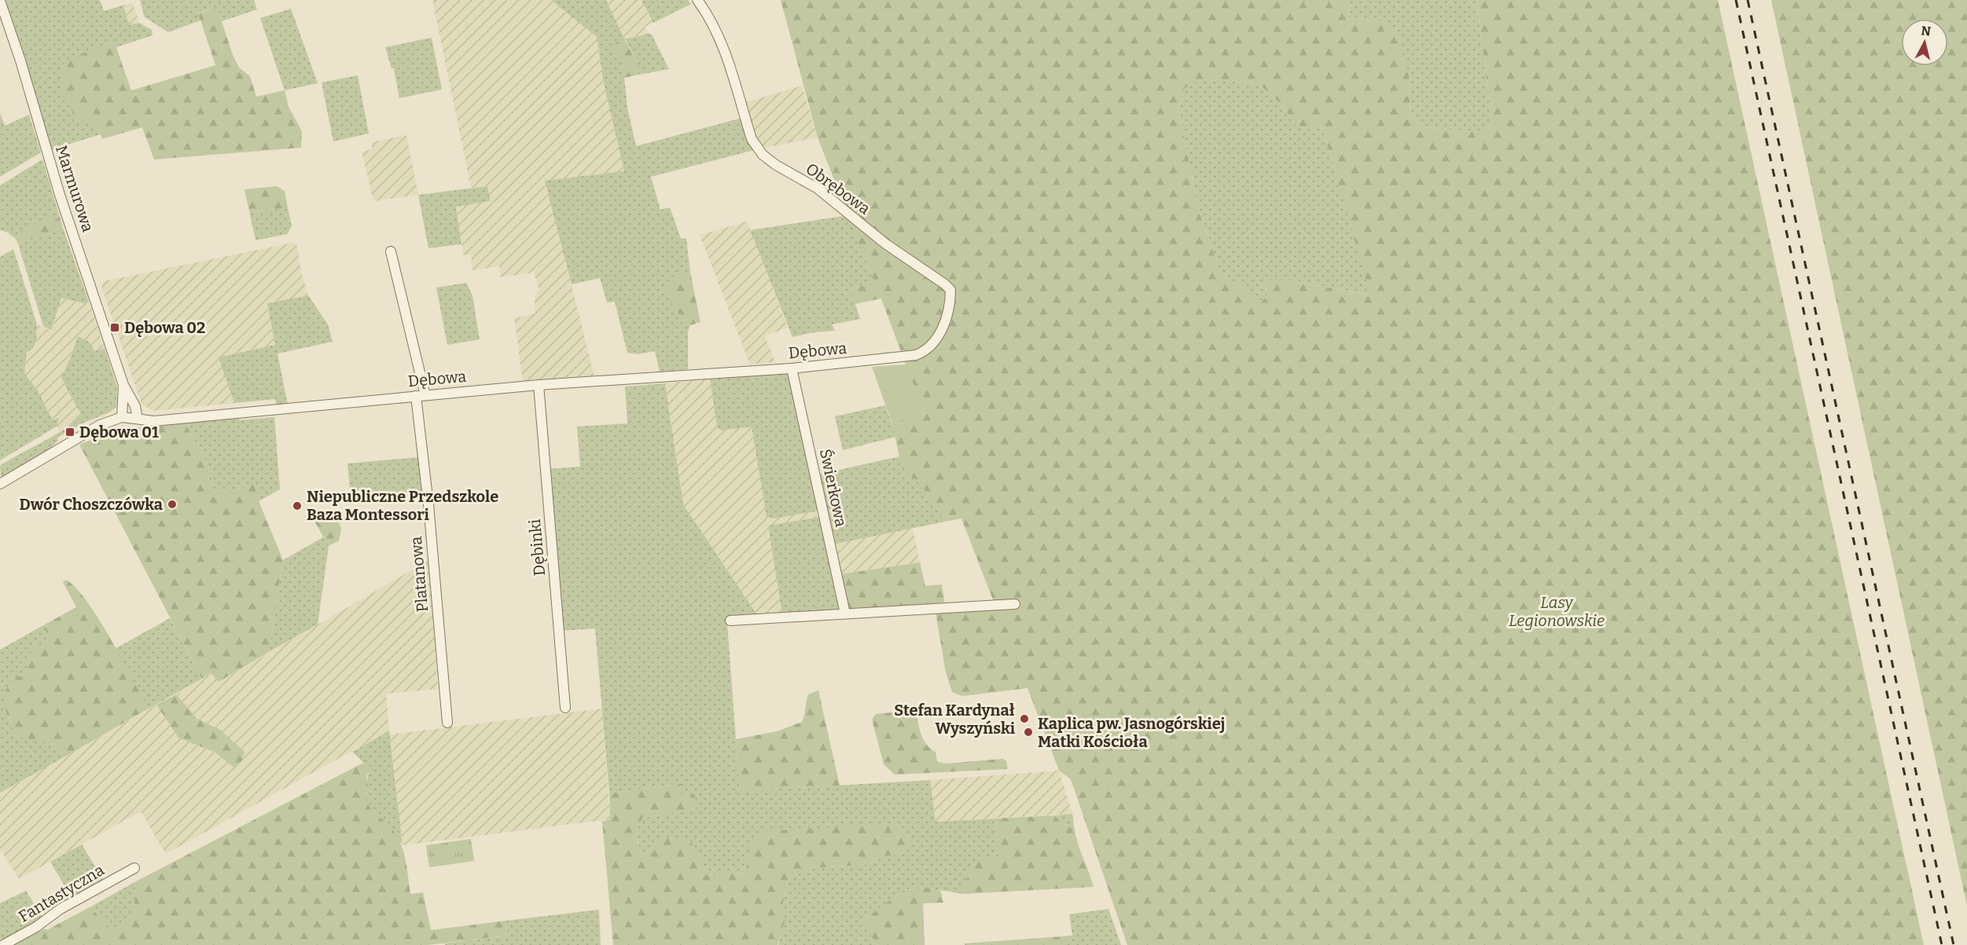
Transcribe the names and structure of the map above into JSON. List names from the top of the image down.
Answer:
{
  "streets": {
    "street": [
      "Marmurowa",
      "Obrębowa",
      "Dębowa",
      "Świerkowa",
      "Dębinki",
      "Platanowa",
      "Fantastyczna"
    ]
  },
  "crossings": [
    ["Marmurowa", "Dębowa"],
    ["Obrębowa", "Dębowa"],
    ["Dębowa", "Świerkowa"],
    ["Dębowa", "Dębinki"],
    ["Dębowa", "Platanowa"]
  ],
  "parks": ["Lasy Legionowskie"],
  "places": {
    "transit": ["Dębowa 02", "Dębowa 01"],
    "other": [
      "Dwór Choszczówka",
      "Niepubliczne Przedszkole Baza Montessori",
      "Stefan Kardynał Wyszyński",
      "Kaplica pw. Jasnogórskiej Matki Kościoła"
    ]
  },
  "north": "top"
}
